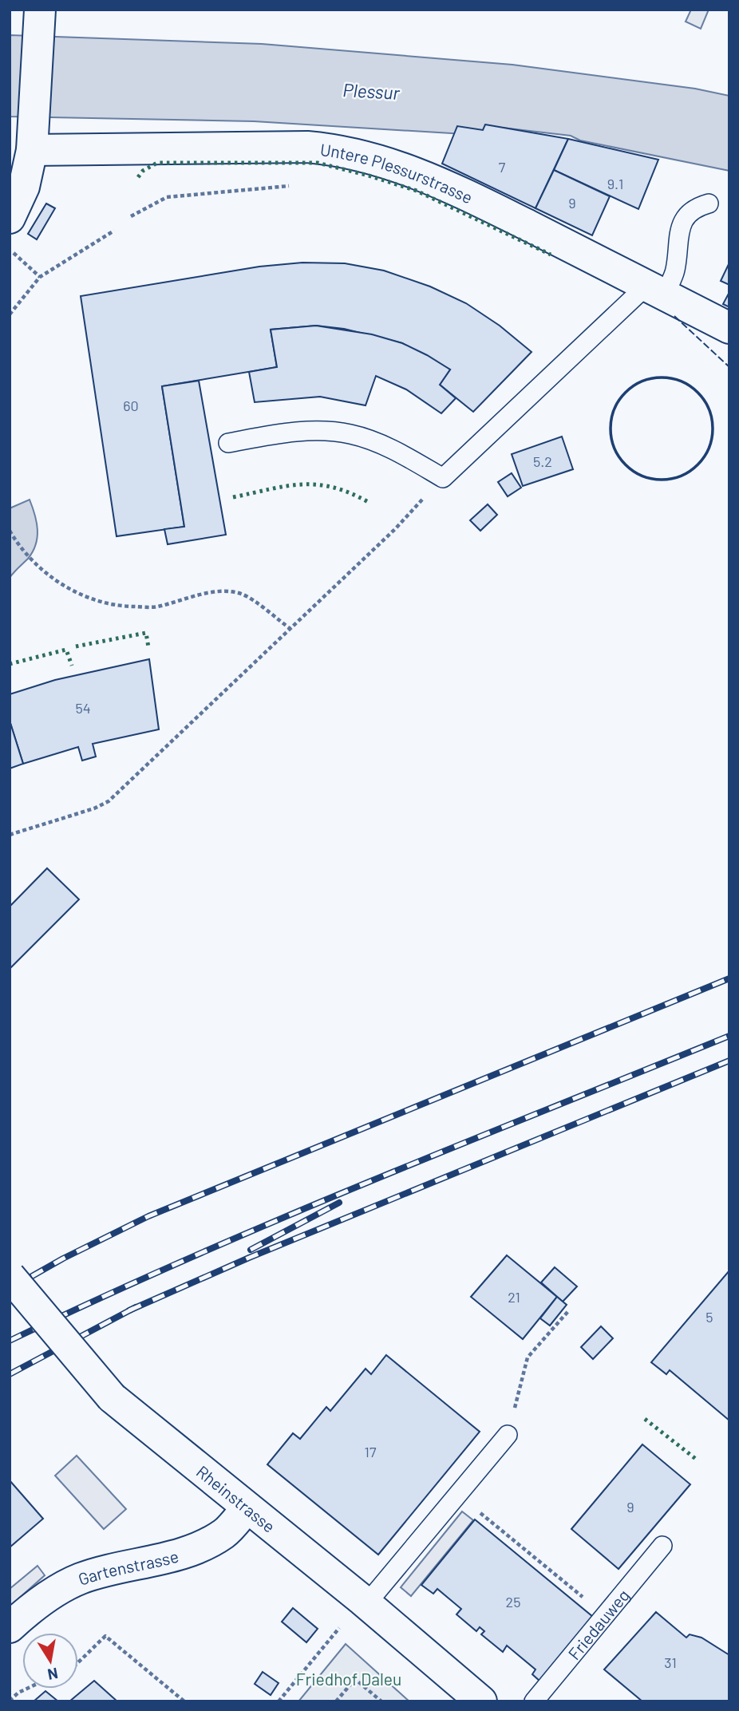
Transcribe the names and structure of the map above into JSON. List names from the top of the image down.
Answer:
{
  "streets": {
    "street": ["Untere Plessurstrasse", "Rheinstrasse", "Gartenstrasse"],
    "lane": ["Friedauweg"]
  },
  "crossings": [
    ["Rheinstrasse", "Gartenstrasse"]
  ],
  "water": ["Plessur"],
  "parks": ["Friedhof Daleu"],
  "house_numbers": [
    "7",
    "9.1",
    "9",
    "60",
    "5.2",
    "54",
    "21",
    "5",
    "17",
    "9",
    "25",
    "31"
  ],
  "north": "bottom"
}
